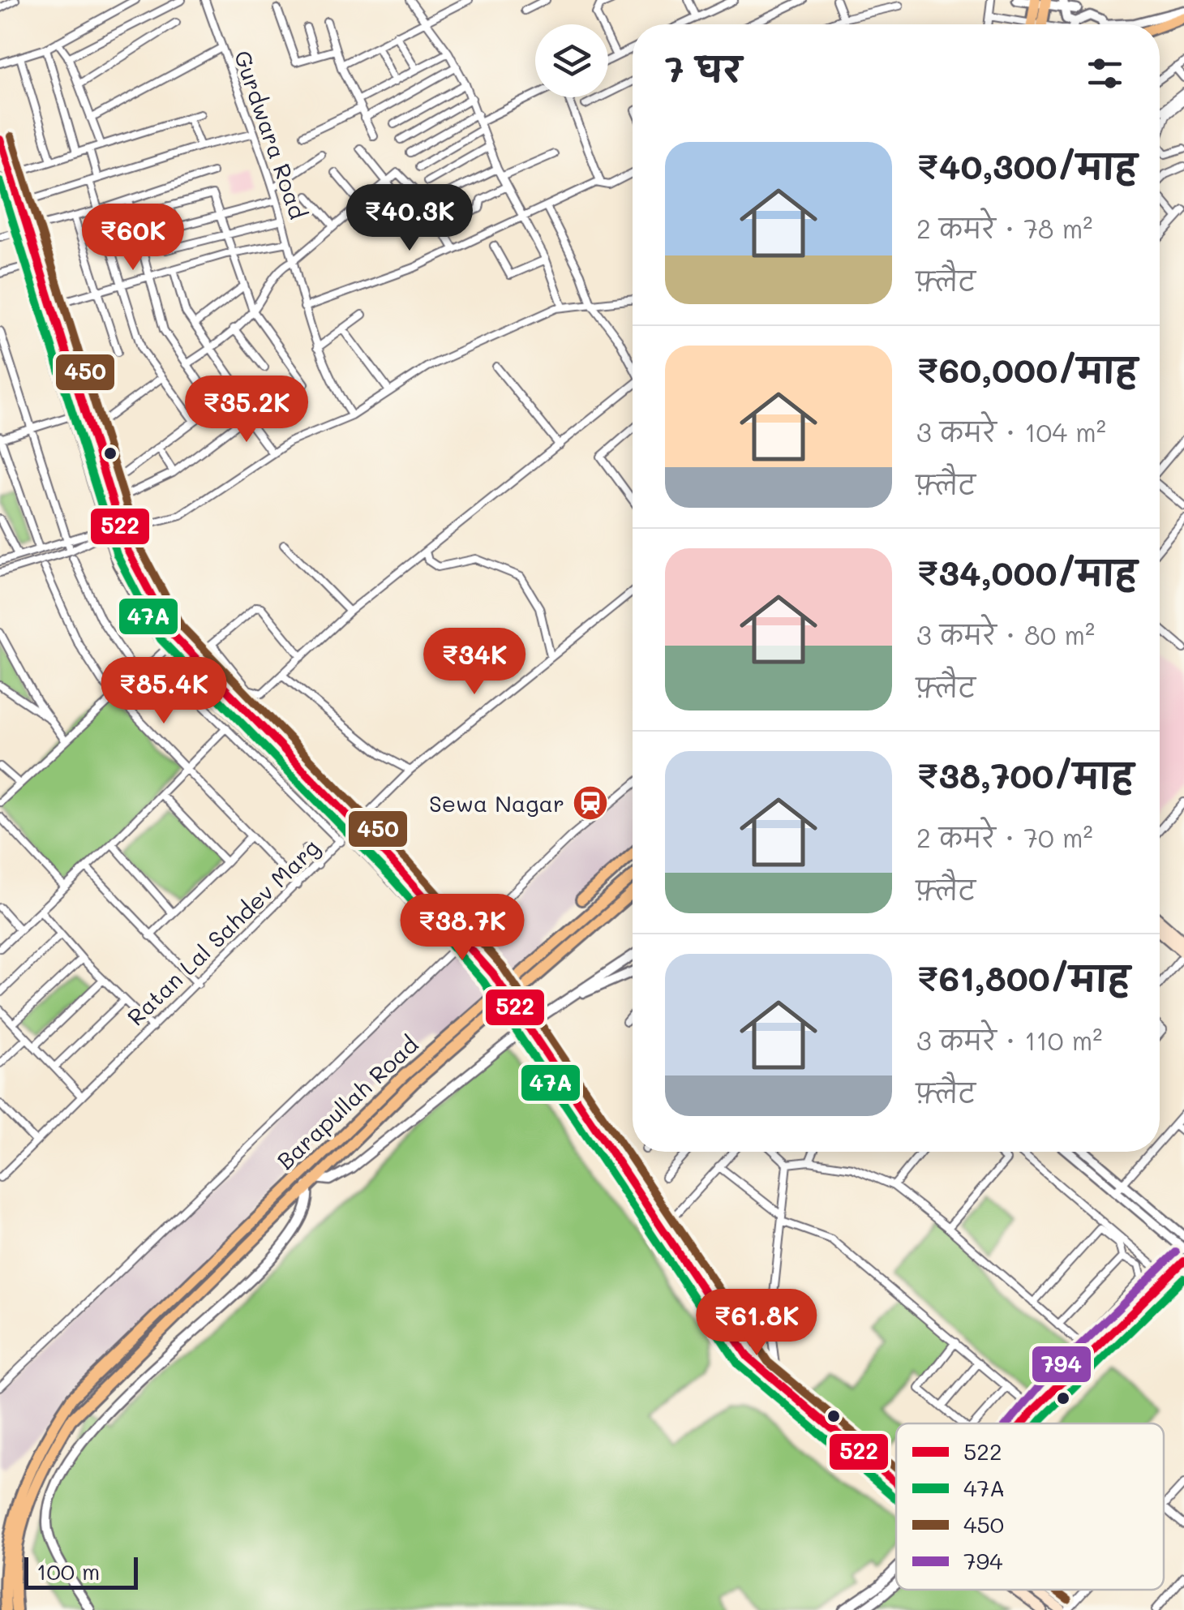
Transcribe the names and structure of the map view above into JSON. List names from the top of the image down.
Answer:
{
  "streets": {
    "highway": ["Barapullah Road"],
    "street": ["Gurdwara Road", "Ratan Lal Sahdev Marg"]
  },
  "places": {
    "station": ["Sewa Nagar"]
  },
  "lines": [
    "transit line 450",
    "transit line 522",
    "transit line 47A",
    "transit line 794"
  ],
  "legend": [
    "522",
    "47A",
    "450",
    "794"
  ],
  "scale_bar": "100 m",
  "page": {
    "heading": "7 घर",
    "list": [
      {
        "name": "₹40,300/माह",
        "note": "2 कमरे · 78 m² · फ़्लैट"
      },
      {
        "name": "₹60,000/माह",
        "note": "3 कमरे · 104 m² · फ़्लैट"
      },
      {
        "name": "₹34,000/माह",
        "note": "3 कमरे · 80 m² · फ़्लैट"
      },
      {
        "name": "₹38,700/माह",
        "note": "2 कमरे · 70 m² · फ़्लैट"
      },
      {
        "name": "₹61,800/माह",
        "note": "3 कमरे · 110 m² · फ़्लैट"
      }
    ],
    "price": [
      "₹40.3K",
      "₹60K",
      "₹35.2K",
      "₹34K",
      "₹85.4K",
      "₹38.7K",
      "₹61.8K"
    ],
    "scale": "100 m"
  }
}
